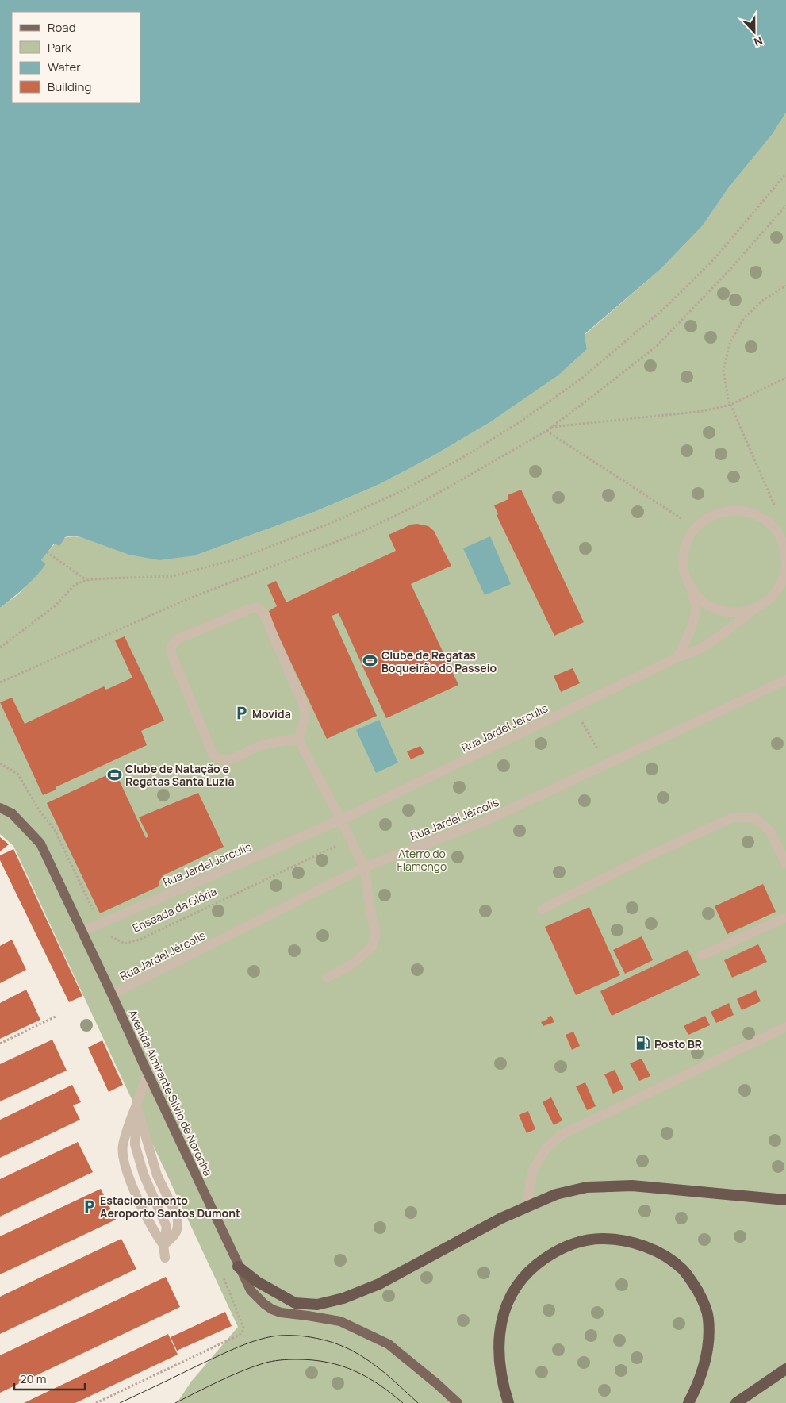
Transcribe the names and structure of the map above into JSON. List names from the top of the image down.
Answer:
{
  "streets": {
    "main road": ["Avenida Almirante Silvio de Noronha"],
    "lane": ["Rua Jardel Jerculis", "Rua Jardel Jércolis"],
    "path": ["Enseada da Glória"]
  },
  "crossings": [
    ["Rua Jardel Jerculis", "Enseada da Glória"],
    ["Rua Jardel Jerculis", "Avenida Almirante Silvio de Noronha"],
    ["Rua Jardel Jércolis", "Avenida Almirante Silvio de Noronha"]
  ],
  "parks": ["Aterro do Flamengo"],
  "places": {
    "sports": ["Clube de Regatas Boqueirão do Passeio", "Clube de Natação e Regatas Santa Luzia"],
    "parking": ["Movida", "Estacionamento Aeroporto Santos Dumont"],
    "fuel station": ["Posto BR"]
  },
  "legend": [
    "Road",
    "Park",
    "Water",
    "Building"
  ],
  "scale_bar": "20 m",
  "north": "bottom"
}
